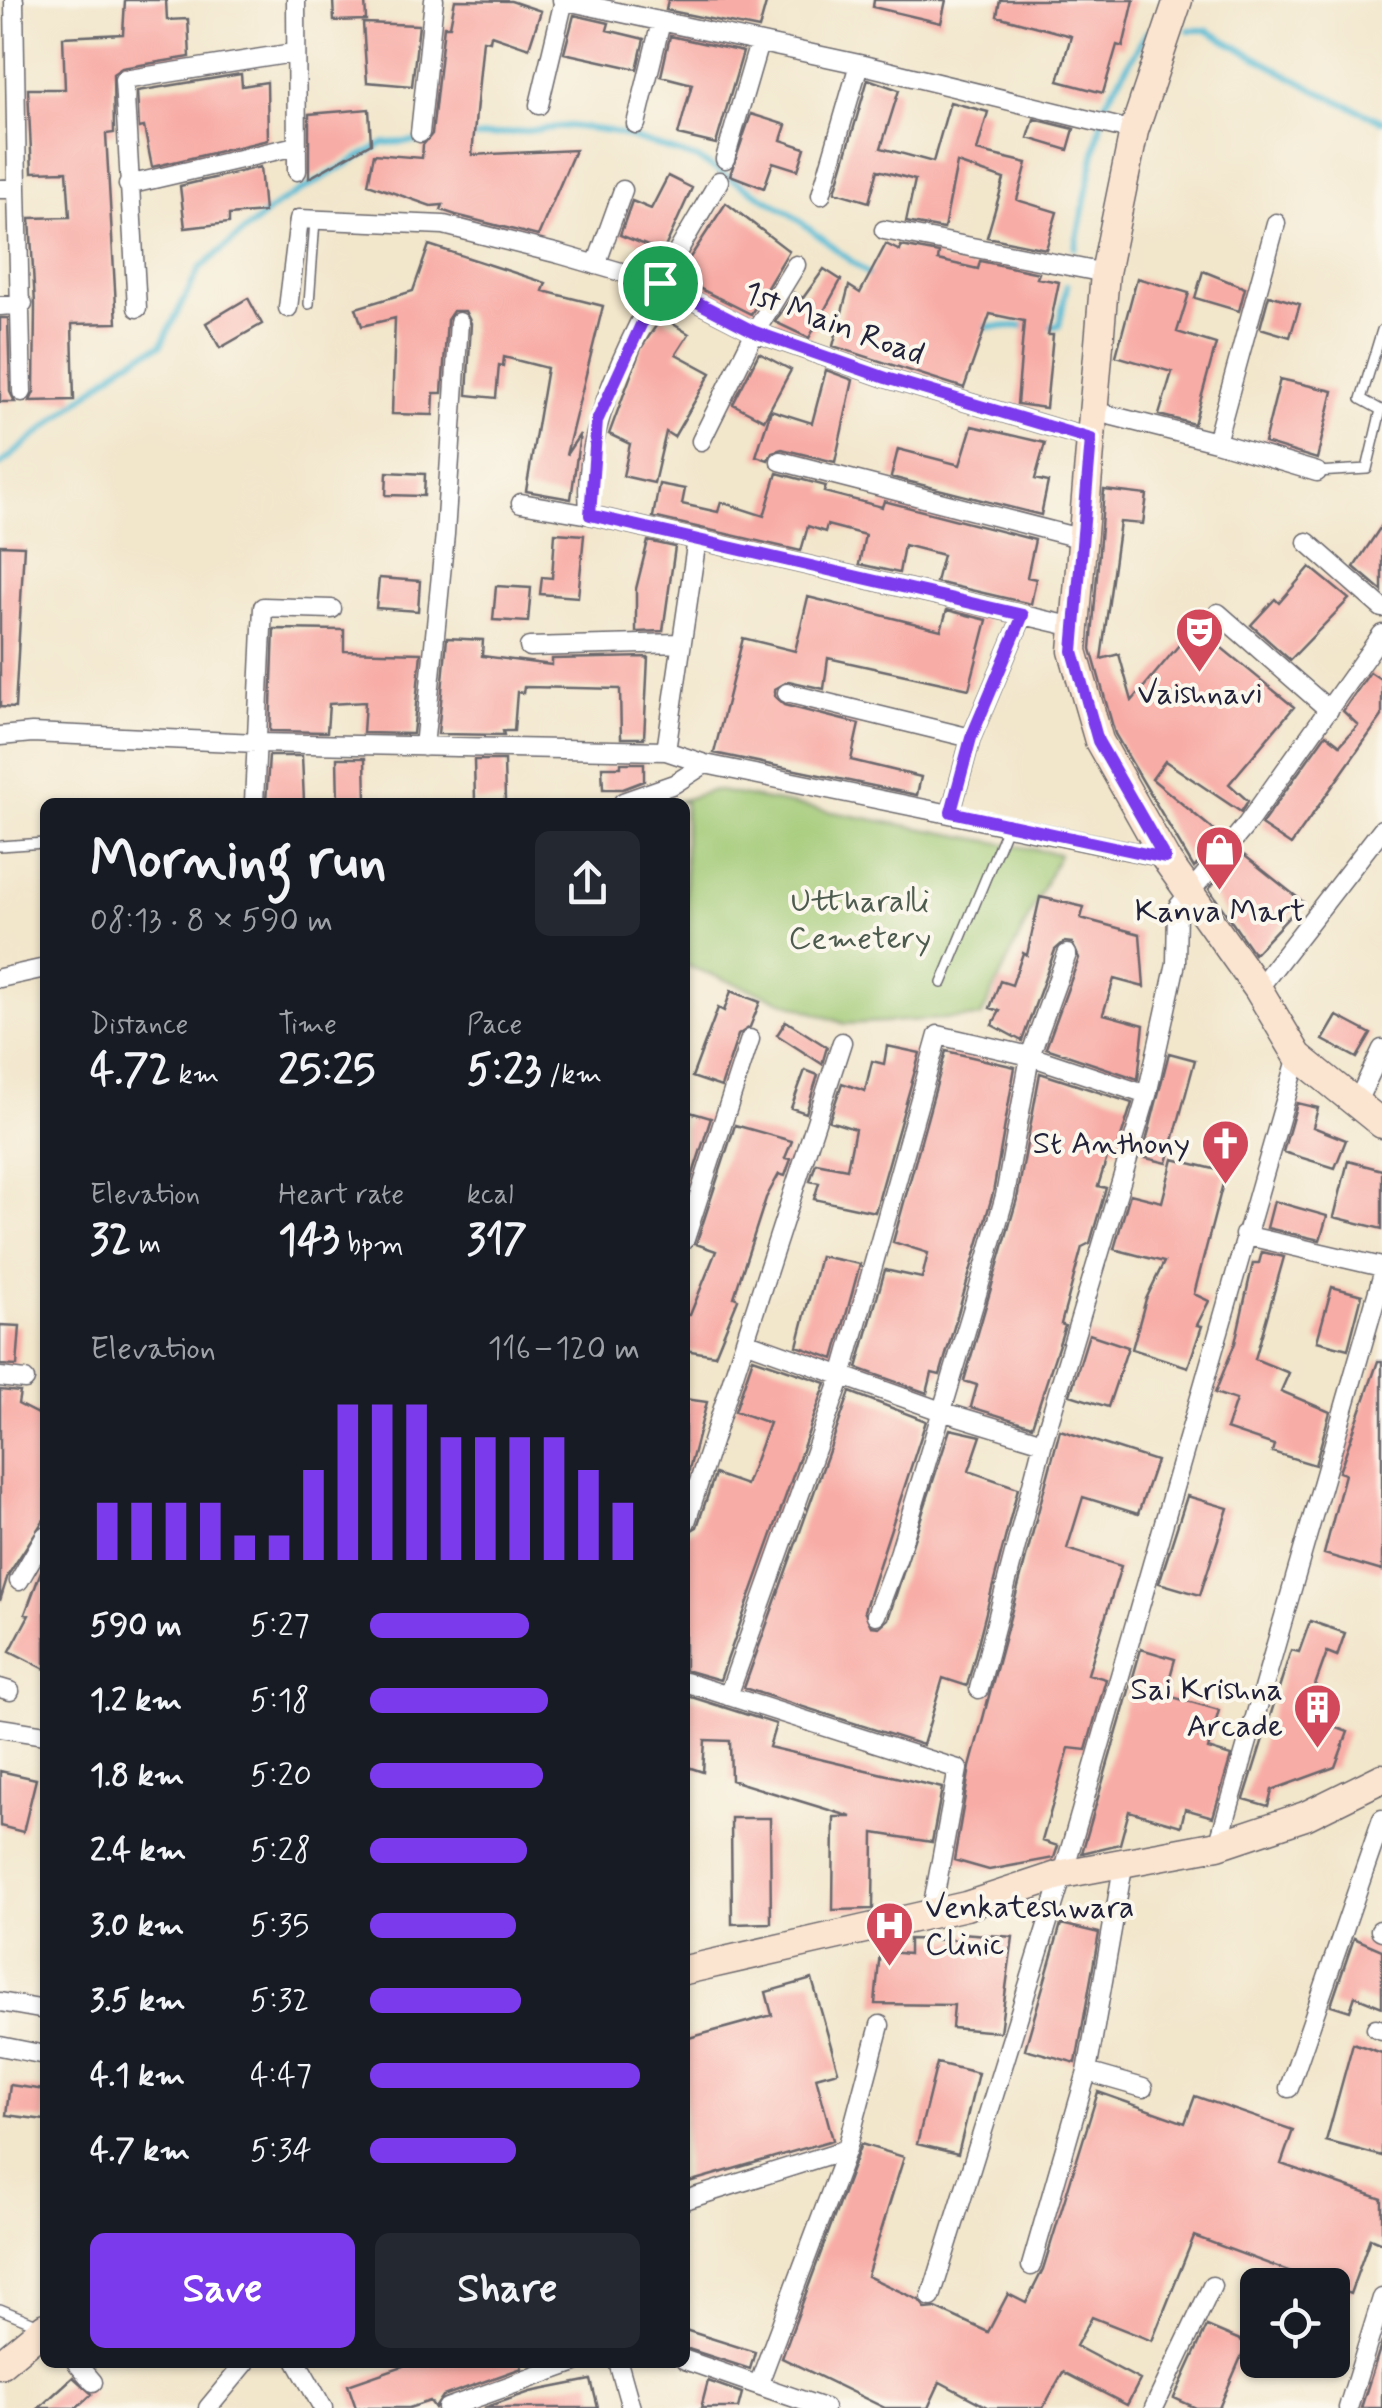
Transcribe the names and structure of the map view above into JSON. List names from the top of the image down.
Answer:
{
  "streets": {
    "street": ["1st Main Road"]
  },
  "parks": ["Uttharalli Cemetery"],
  "places": {
    "theatre": ["Vaishnavi"],
    "shop": ["Kanva Mart"],
    "church": ["St Anthony"],
    "building": ["Sai Krishna Arcade"],
    "hospital": ["Venkateshwara Clinic"]
  },
  "page": {
    "heading": ["Morning run", "08:13 · 8 × 590 m"],
    "stats": [
      ["Distance", "4.72 km"],
      ["Time", "25:25"],
      ["Pace", "5:23 /km"],
      ["Elevation", "32 m"],
      ["Heart rate", "143 bpm"],
      ["kcal", "317"]
    ],
    "chart": ["Elevation", "116–120 m"],
    "list": [
      {
        "name": "590 m",
        "note": "5:27"
      },
      {
        "name": "1.2 km",
        "note": "5:18"
      },
      {
        "name": "1.8 km",
        "note": "5:20"
      },
      {
        "name": "2.4 km",
        "note": "5:28"
      },
      {
        "name": "3.0 km",
        "note": "5:35"
      },
      {
        "name": "3.5 km",
        "note": "5:32"
      },
      {
        "name": "4.1 km",
        "note": "4:47"
      },
      {
        "name": "4.7 km",
        "note": "5:34"
      }
    ],
    "buttons": ["Save", "Share"]
  }
}
